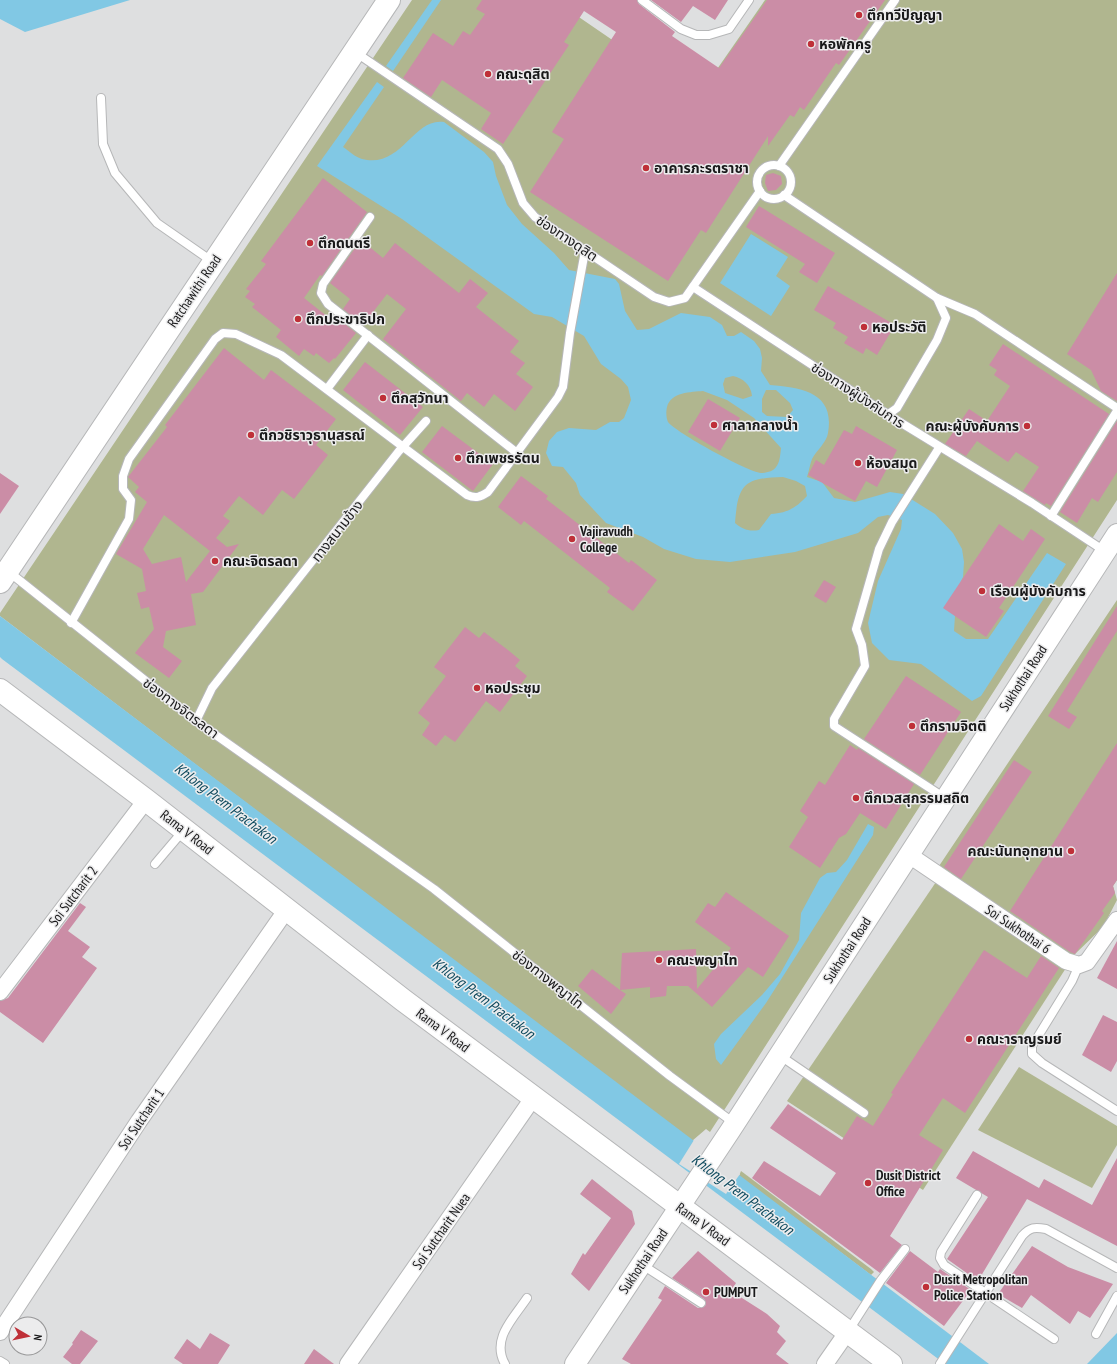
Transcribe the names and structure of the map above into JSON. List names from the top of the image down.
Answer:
{
  "streets": {
    "main road": ["Ratchawithi Road", "Rama V Road"],
    "street": [
      "Sukhothai Road",
      "Soi Sutcharit 2",
      "Soi Sukhothai 6",
      "Soi Sutcharit 1",
      "Soi Sutcharit Nuea"
    ],
    "lane": [
      "ช่องทางดุสิต",
      "ช่องทางผู้บังคับการ",
      "ทางสนามข้าง",
      "ช่องทางจิตรลดา",
      "ช่องทางพญาไท"
    ]
  },
  "crossings": [
    ["ช่องทางดุสิต", "Ratchawithi Road"],
    ["ช่องทางดุสิต", "ช่องทางผู้บังคับการ"],
    ["Ratchawithi Road", "ช่องทางจิตรลดา"],
    ["ช่องทางผู้บังคับการ", "Sukhothai Road"],
    ["ทางสนามข้าง", "ช่องทางจิตรลดา"],
    ["Sukhothai Road", "Rama V Road"],
    ["Sukhothai Road", "Soi Sukhothai 6"],
    ["Sukhothai Road", "ช่องทางพญาไท"],
    ["ช่องทางจิตรลดา", "ช่องทางพญาไท"],
    ["Rama V Road", "Soi Sutcharit 2"],
    ["Rama V Road", "Soi Sutcharit 1"],
    ["Rama V Road", "Soi Sutcharit Nuea"]
  ],
  "water": ["Khlong Prem Prachakon"],
  "places": [
    "ตึกทวีปัญญา",
    "หอพักครู",
    "คณะดุสิต",
    "อาคารภะรตราชา",
    "ตึกดนตรี",
    "ตึกประขาธิปก",
    "หอประวัติ",
    "ตึกสุวัทนา",
    "ศาลากลางน้ำ",
    "คณะผู้บังคับการ",
    "ตึกวชิราวุธานุสรณ์",
    "ตึกเพชรรัตน",
    "ห้องสมุด",
    "Vajiravudh College",
    "คณะจิตรลดา",
    "เรือนผู้บังคับการ",
    "หอประชุม",
    "ตึกรามจิตติ",
    "ตึกเวสสุกรรมสถิต",
    "คณะนันทอุทยาน",
    "คณะพญาไท",
    "คณะาราญรมย์",
    "Dusit District Office",
    "Dusit Metropolitan Police Station",
    "PUMPUT"
  ],
  "north": "right"
}
